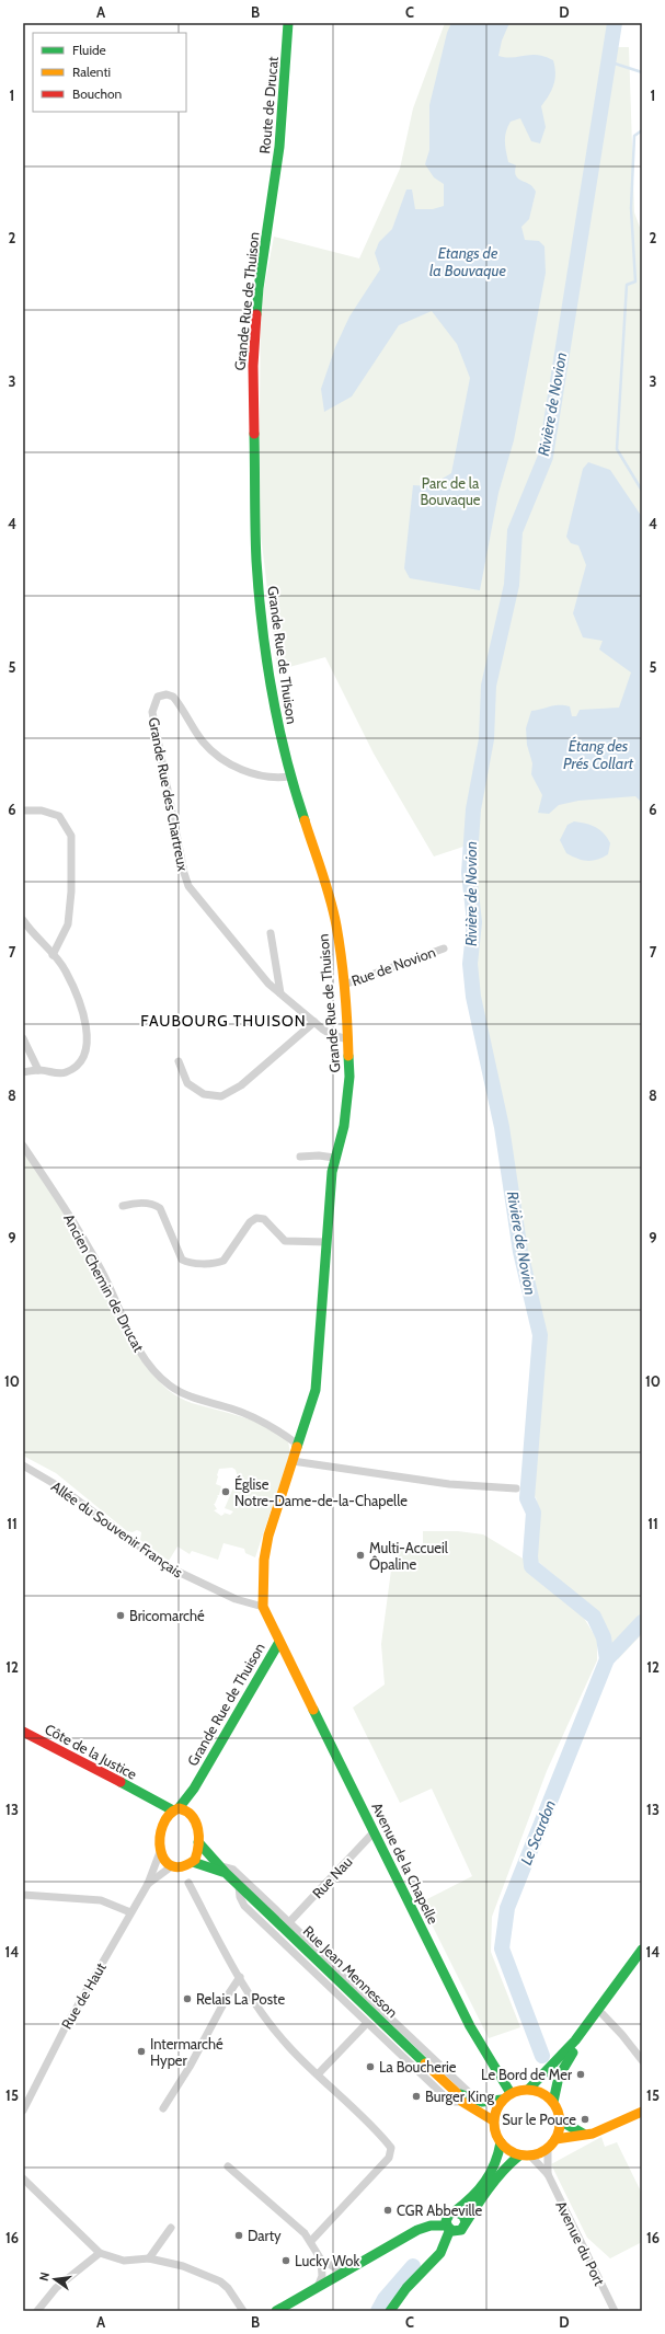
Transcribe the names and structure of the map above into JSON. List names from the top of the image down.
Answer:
{
  "streets": {
    "street": [
      "Route de Drucat",
      "Grande Rue de Thuison",
      "Grande Rue des Chartreux",
      "Rue de Novion",
      "Ancien Chemin de Drucat",
      "Allée du Souvenir Français",
      "Côte de la Justice",
      "Avenue de la Chapelle",
      "Rue Nau",
      "Rue Jean Mennesson",
      "Rue de Haut",
      "Avenue du Port"
    ]
  },
  "crossings": [
    ["Route de Drucat", "Grande Rue de Thuison"],
    ["Grande Rue de Thuison", "Grande Rue des Chartreux"],
    ["Grande Rue de Thuison", "Rue de Novion"],
    ["Grande Rue de Thuison", "Ancien Chemin de Drucat"],
    ["Grande Rue de Thuison", "Allée du Souvenir Français"],
    ["Grande Rue de Thuison", "Côte de la Justice"],
    ["Grande Rue de Thuison", "Avenue de la Chapelle"],
    ["Grande Rue de Thuison", "Rue Jean Mennesson"],
    ["Grande Rue de Thuison", "Rue de Haut"],
    ["Côte de la Justice", "Rue Jean Mennesson"],
    ["Côte de la Justice", "Rue de Haut"],
    ["Avenue de la Chapelle", "Rue Nau"],
    ["Avenue de la Chapelle", "Rue Jean Mennesson"],
    ["Avenue de la Chapelle", "Avenue du Port"],
    ["Rue Jean Mennesson", "Rue de Haut"],
    ["Rue Jean Mennesson", "Avenue du Port"]
  ],
  "districts": ["FAUBOURG THUISON"],
  "water": [
    "Etangs de la Bouvaque",
    "Rivière de Novion",
    "Étang des Prés Collart",
    "Le Scardon"
  ],
  "parks": ["Parc de la Bouvaque"],
  "places": [
    "Église Notre-Dame-de-la-Chapelle",
    "Multi-Accueil Ôpaline",
    "Bricomarché",
    "Relais La Poste",
    "Intermarché Hyper",
    "La Boucherie",
    "Le Bord de Mer",
    "Burger King",
    "Sur le Pouce",
    "CGR Abbeville",
    "Darty",
    "Lucky Wok"
  ],
  "legend": ["Fluide", "Ralenti", "Bouchon"],
  "north": "left",
  "grid": {
    "columns": [
      "A",
      "B",
      "C",
      "D"
    ],
    "rows": [
      "1",
      "2",
      "3",
      "4",
      "5",
      "6",
      "7",
      "8",
      "9",
      "10",
      "11",
      "12",
      "13",
      "14",
      "15",
      "16"
    ]
  }
}
